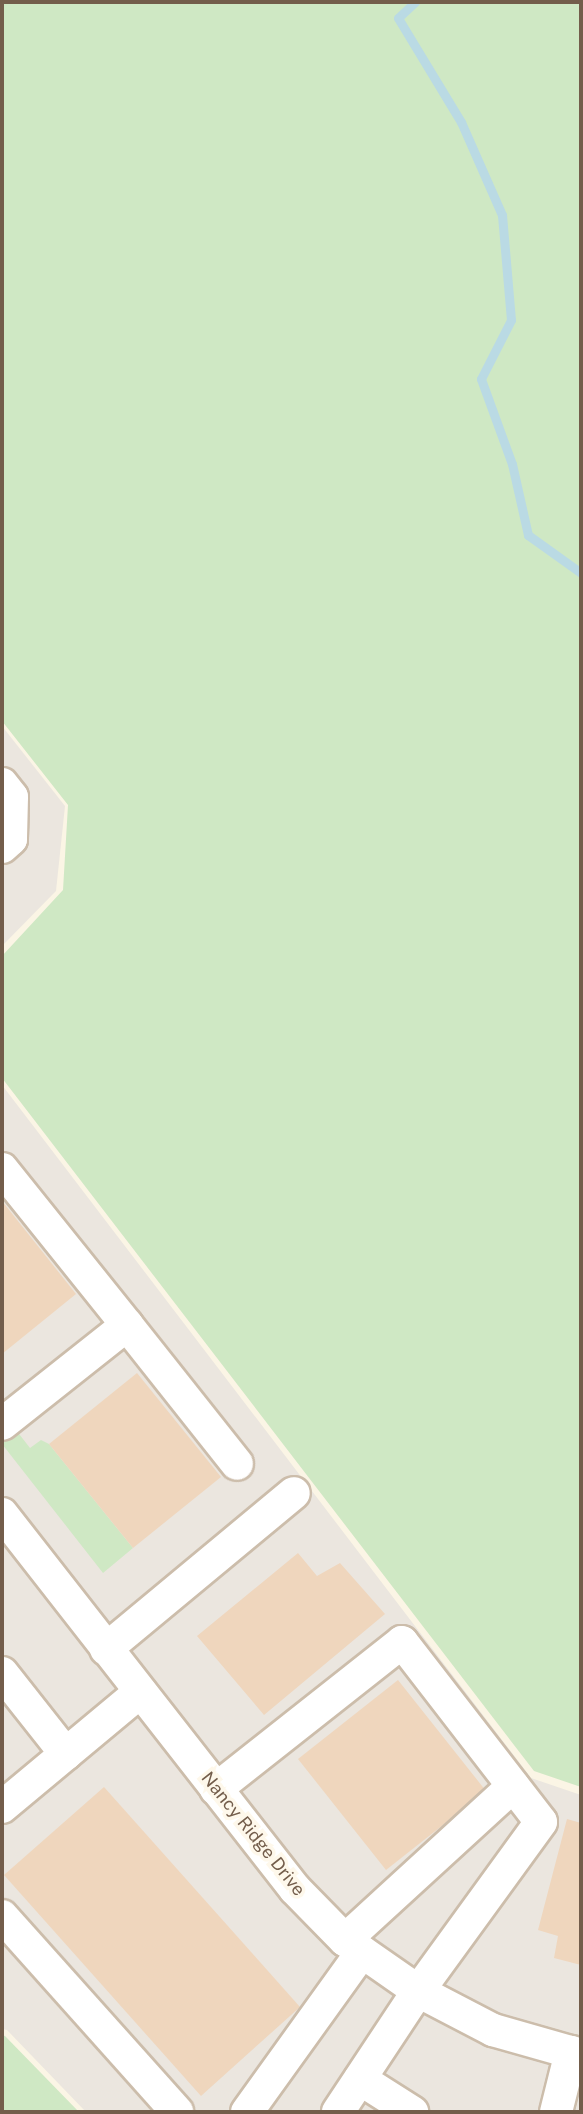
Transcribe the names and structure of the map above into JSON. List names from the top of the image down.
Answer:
{
  "streets": {
    "street": ["Nancy Ridge Drive"]
  }
}
